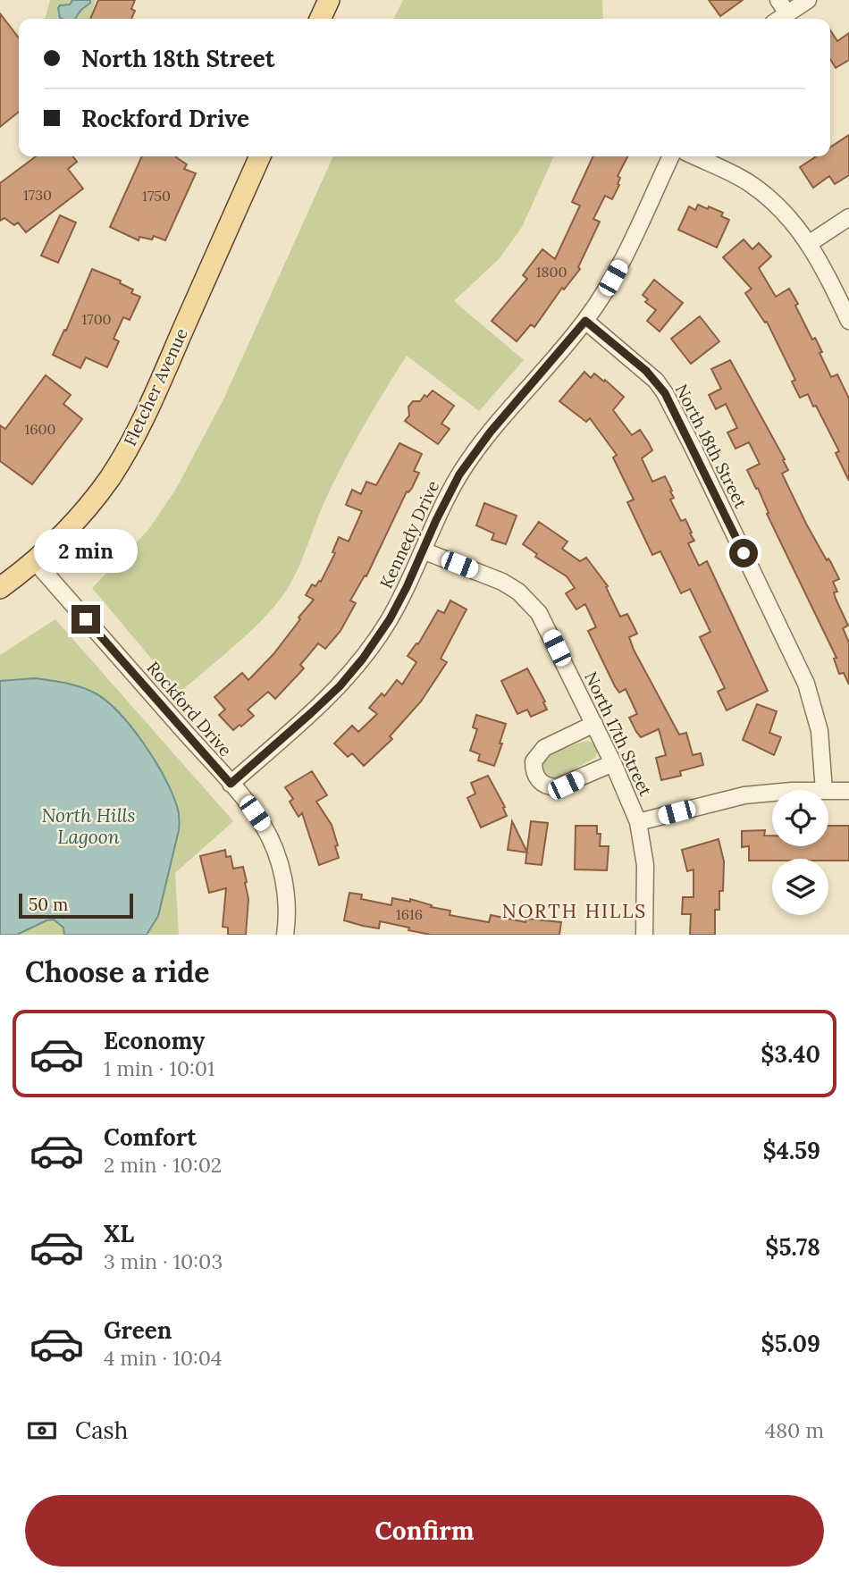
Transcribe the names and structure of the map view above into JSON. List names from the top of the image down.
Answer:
{
  "streets": {
    "main road": ["Fletcher Avenue"],
    "street": [
      "North 18th Street",
      "Kennedy Drive",
      "Rockford Drive",
      "North 17th Street"
    ]
  },
  "crossings": [
    ["Fletcher Avenue", "Rockford Drive"],
    ["North 18th Street", "Kennedy Drive"],
    ["Kennedy Drive", "Rockford Drive"],
    ["Kennedy Drive", "North 17th Street"]
  ],
  "districts": ["NORTH HILLS"],
  "water": ["North Hills Lagoon"],
  "house_numbers": [
    "1730",
    "1750",
    "1800",
    "1700",
    "1600",
    "1616"
  ],
  "scale_bar": "50 m",
  "page": {
    "banner": ["North 18th Street", "Rockford Drive"],
    "bubble": "2 min",
    "scale": "50 m",
    "heading": "Choose a ride",
    "list": [
      {
        "name": "Economy",
        "note": "1 min · 10:01",
        "value": "$3.40"
      },
      {
        "name": "Comfort",
        "note": "2 min · 10:02",
        "value": "$4.59"
      },
      {
        "name": "XL",
        "note": "3 min · 10:03",
        "value": "$5.78"
      },
      {
        "name": "Green",
        "note": "4 min · 10:04",
        "value": "$5.09"
      }
    ],
    "pay": ["Cash", "480 m"],
    "buttons": "Confirm"
  }
}
